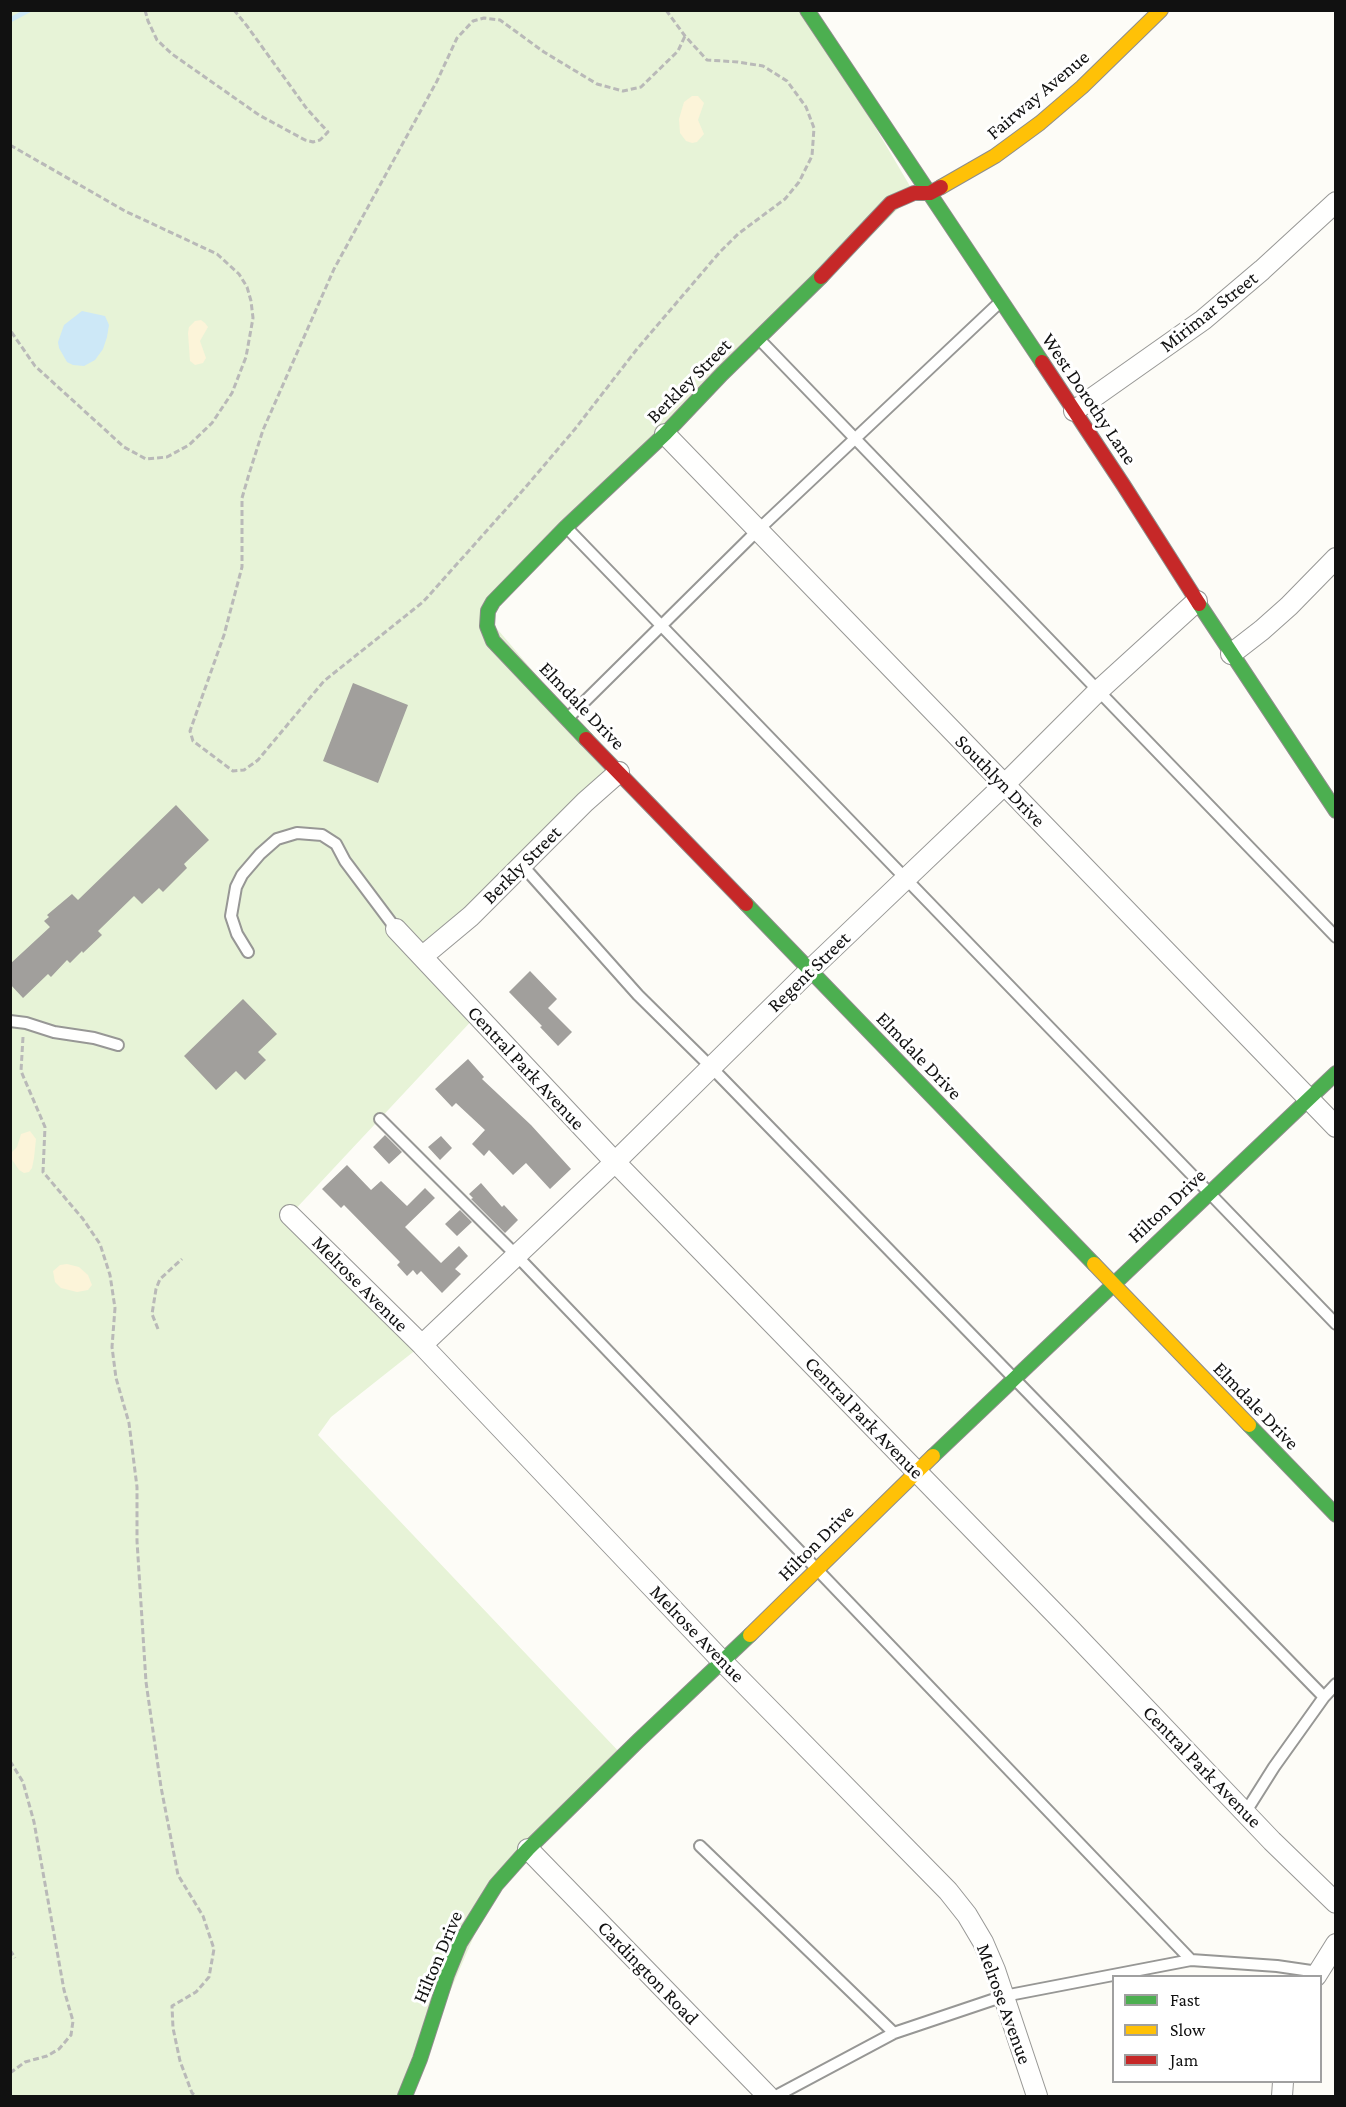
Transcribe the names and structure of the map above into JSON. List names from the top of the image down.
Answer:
{
  "streets": {
    "street": [
      "Fairway Avenue",
      "Mirimar Street",
      "Berkley Street",
      "West Dorothy Lane",
      "Elmdale Drive",
      "Southlyn Drive",
      "Berkly Street",
      "Regent Street",
      "Central Park Avenue",
      "Hilton Drive",
      "Melrose Avenue",
      "Cardington Road"
    ]
  },
  "crossings": [
    ["Fairway Avenue", "Berkley Street"],
    ["Fairway Avenue", "West Dorothy Lane"],
    ["Mirimar Street", "West Dorothy Lane"],
    ["Berkley Street", "West Dorothy Lane"],
    ["Berkley Street", "Elmdale Drive"],
    ["Berkley Street", "Southlyn Drive"],
    ["West Dorothy Lane", "Regent Street"],
    ["Elmdale Drive", "Berkly Street"],
    ["Elmdale Drive", "Regent Street"],
    ["Elmdale Drive", "Hilton Drive"],
    ["Southlyn Drive", "Regent Street"],
    ["Southlyn Drive", "Hilton Drive"],
    ["Berkly Street", "Central Park Avenue"],
    ["Regent Street", "Central Park Avenue"],
    ["Regent Street", "Melrose Avenue"],
    ["Central Park Avenue", "Hilton Drive"],
    ["Hilton Drive", "Melrose Avenue"],
    ["Hilton Drive", "Cardington Road"]
  ],
  "legend": ["Fast", "Slow", "Jam"]
}
